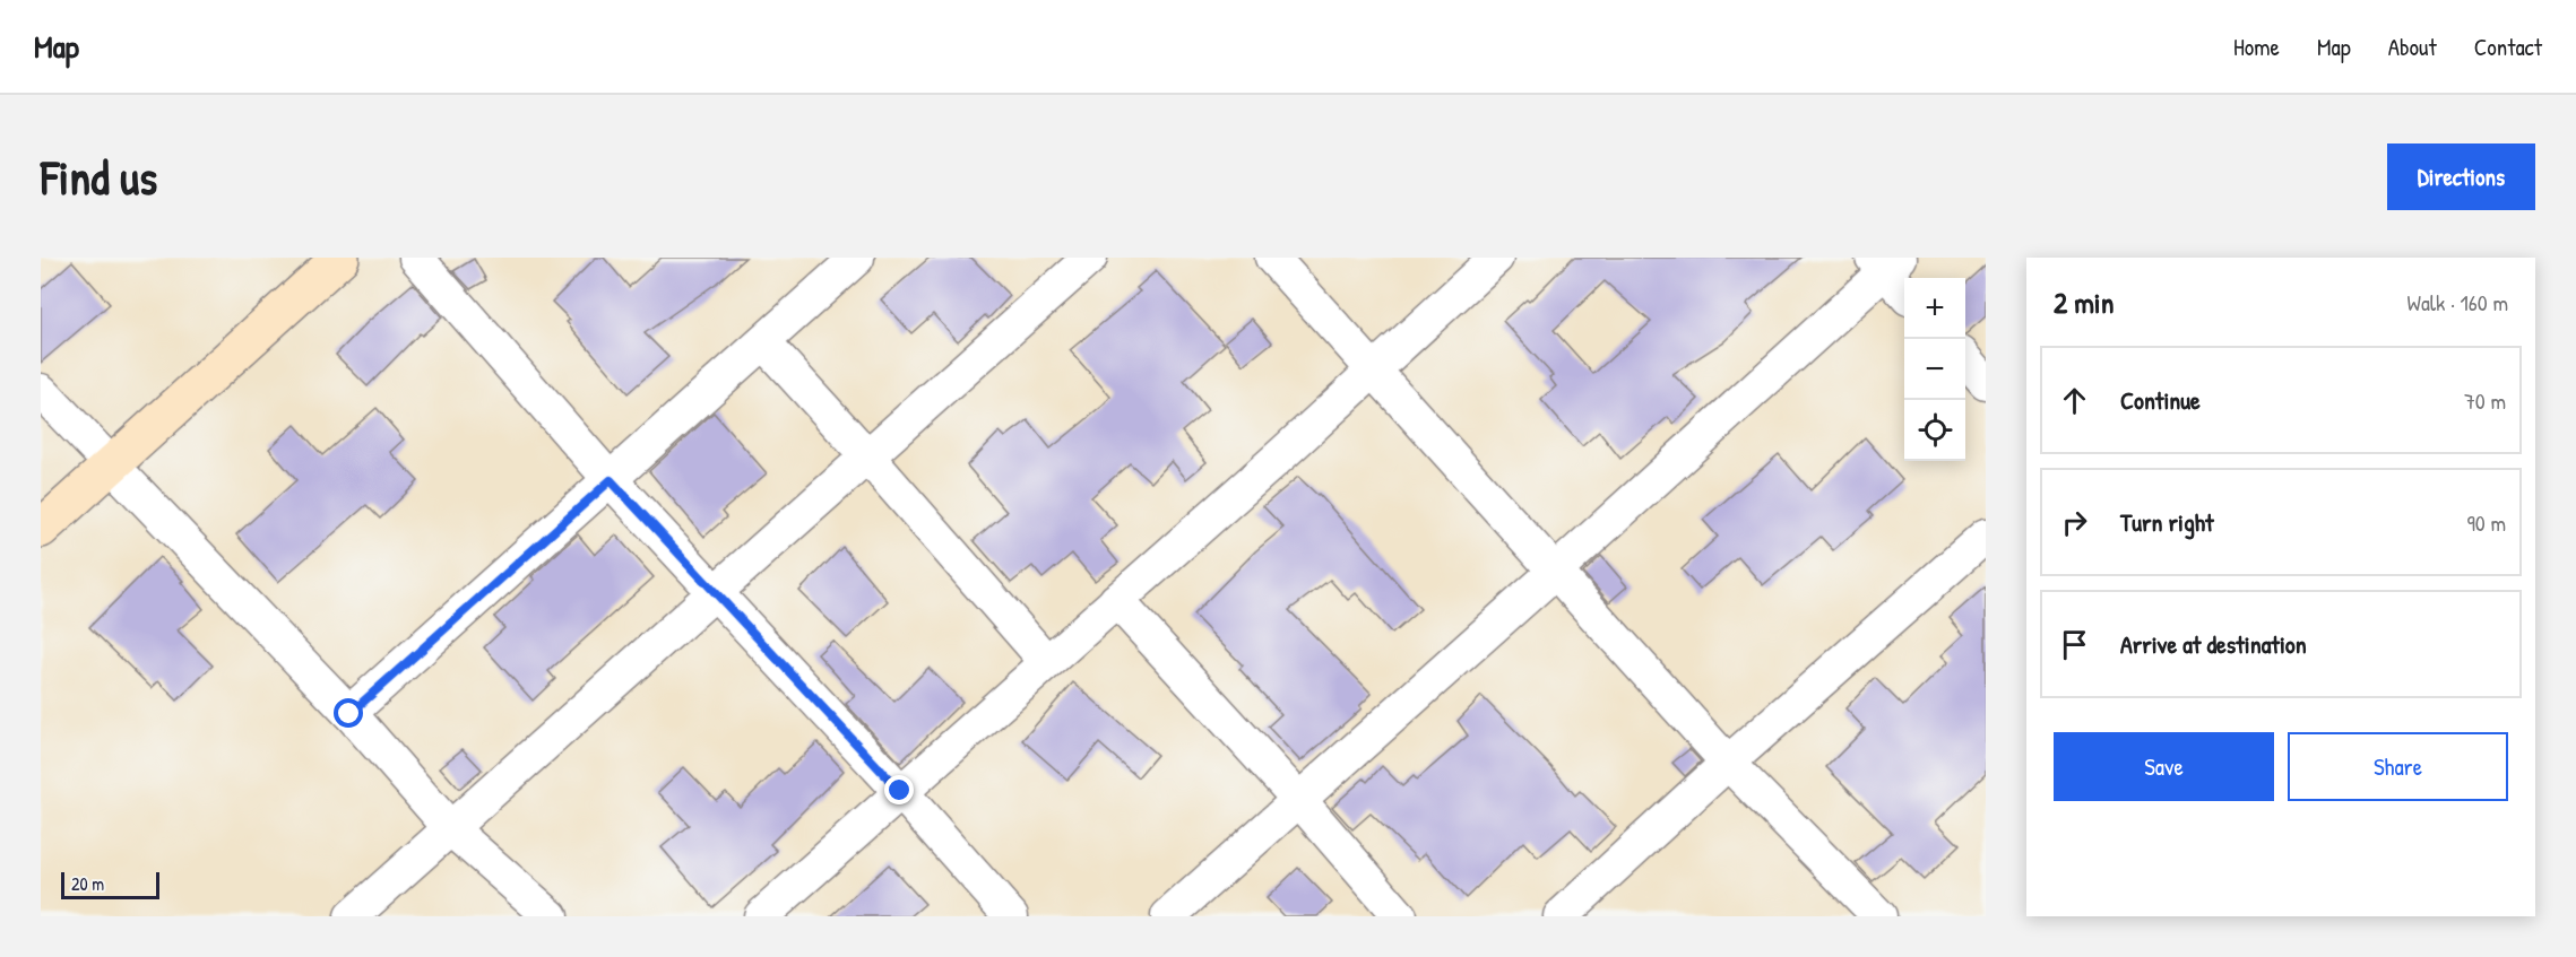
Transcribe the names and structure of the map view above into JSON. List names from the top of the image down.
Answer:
{
  "scale_bar": "20 m",
  "page": {
    "header": "Map",
    "nav": [
      "Home",
      "Map",
      "About",
      "Contact"
    ],
    "buttons": [
      "Directions",
      ["Save", "Share"]
    ],
    "title": "Find us",
    "heading": ["2 min", "Walk · 160 m"],
    "map_buttons": ["+", "−"],
    "list": [
      ["Continue", "70 m"],
      ["Turn right", "90 m"],
      "Arrive at destination"
    ],
    "scale": "20 m"
  }
}
